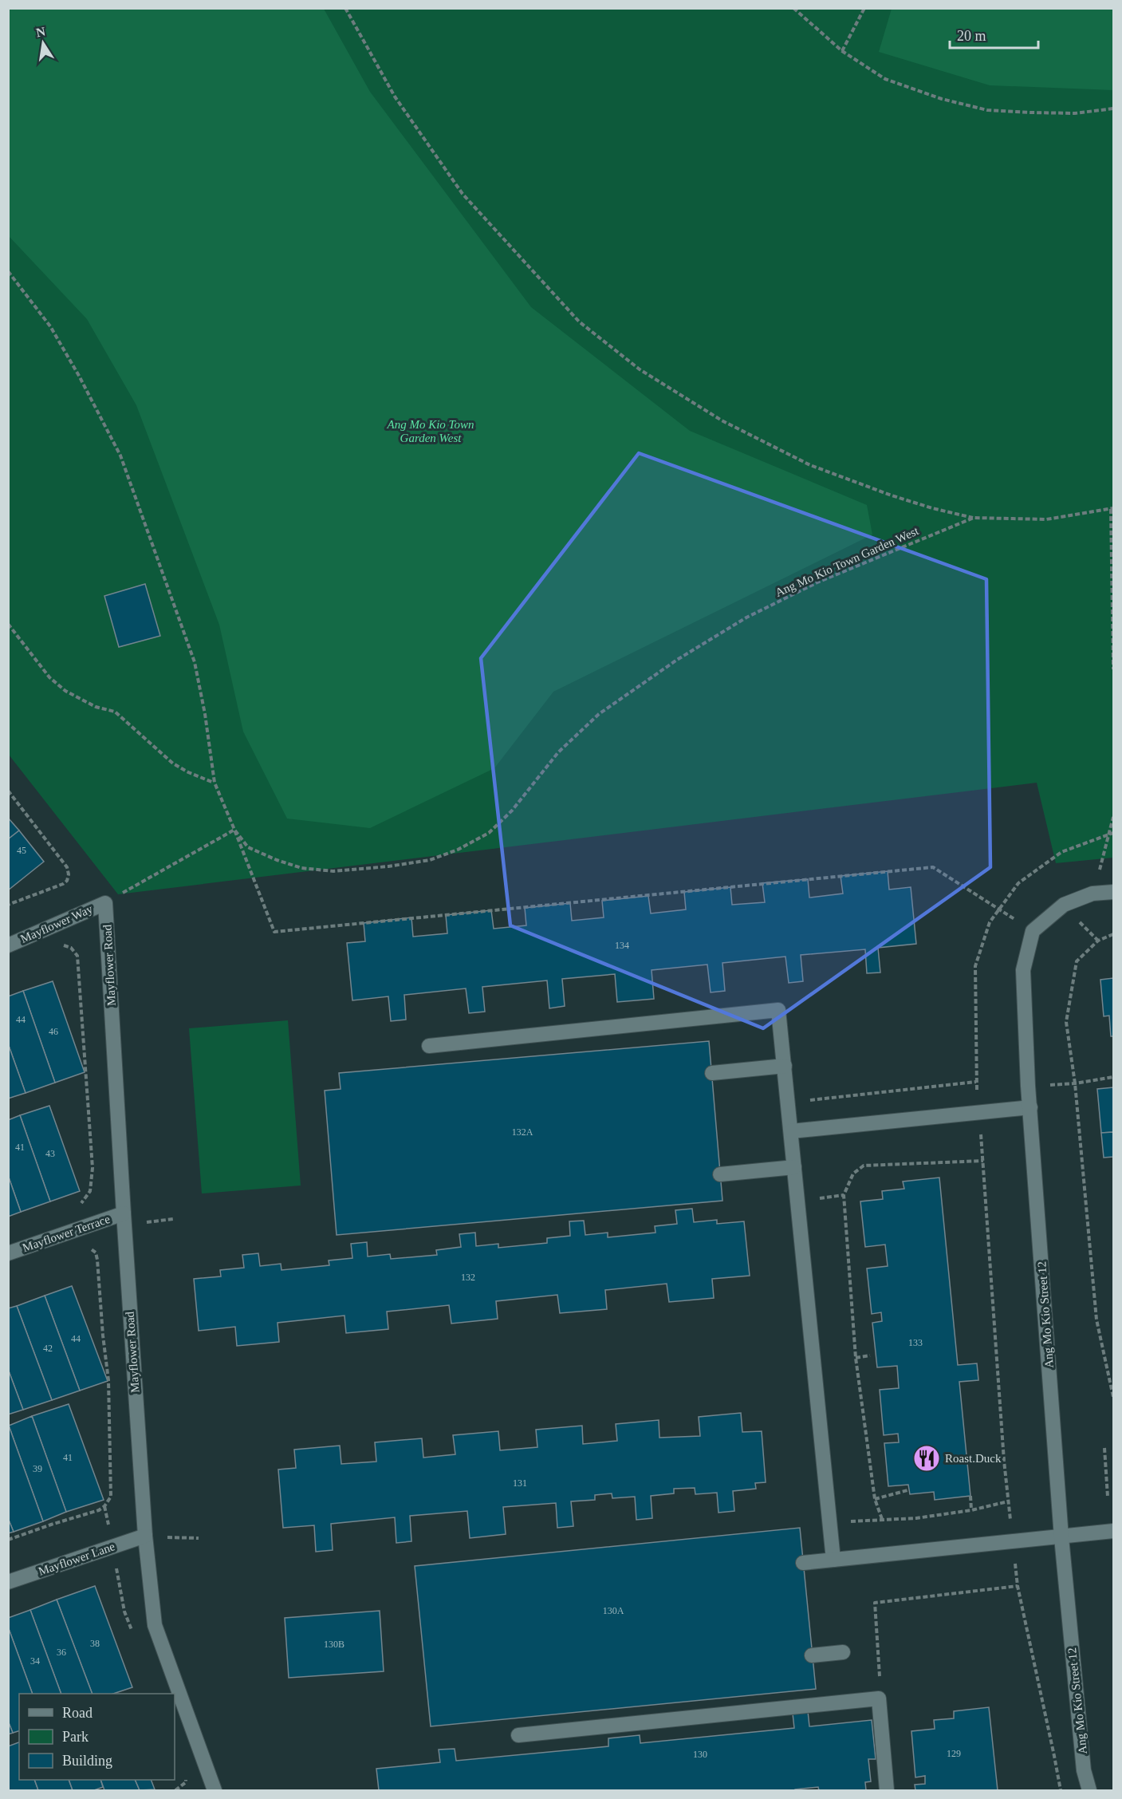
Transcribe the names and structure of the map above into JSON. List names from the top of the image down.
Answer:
{
  "streets": {
    "street": [
      "Mayflower Way",
      "Mayflower Road",
      "Mayflower Terrace",
      "Ang Mo Kio Street 12",
      "Mayflower Lane"
    ],
    "path": ["Ang Mo Kio Town Garden West"]
  },
  "crossings": [
    ["Mayflower Way", "Mayflower Road"],
    ["Mayflower Road", "Mayflower Terrace"],
    ["Mayflower Road", "Mayflower Lane"]
  ],
  "parks": ["Ang Mo Kio Town Garden West"],
  "places": {
    "restaurant": ["Roast.Duck"]
  },
  "house_numbers": [
    "45",
    "134",
    "44",
    "46",
    "132A",
    "41",
    "43",
    "132",
    "44",
    "133",
    "42",
    "41",
    "39",
    "131",
    "130A",
    "38",
    "130B",
    "36",
    "34",
    "129",
    "130"
  ],
  "legend": ["Road", "Park", "Building"],
  "scale_bar": "20 m",
  "north": "top"
}
